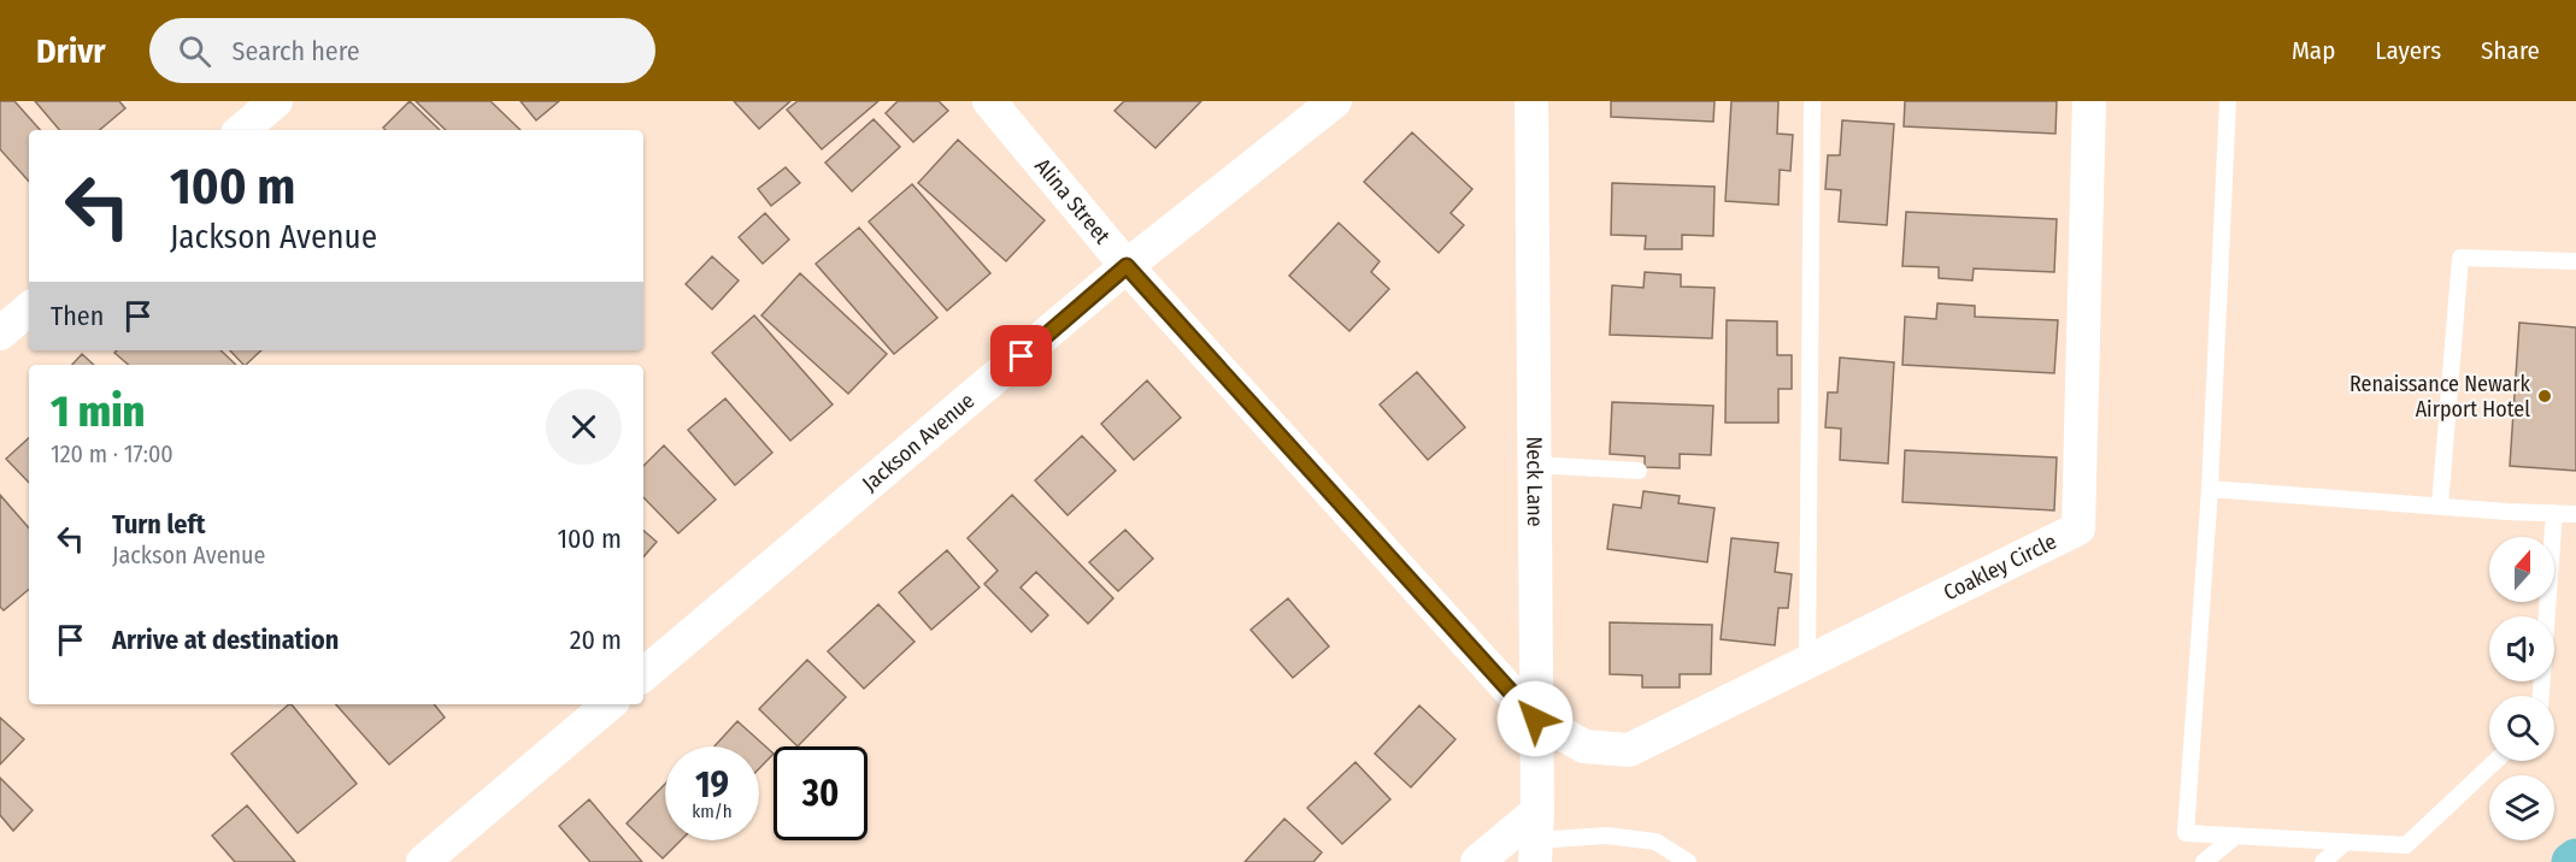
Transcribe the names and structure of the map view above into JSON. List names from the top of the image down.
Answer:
{
  "streets": {
    "street": [
      "Alina Street",
      "Jackson Avenue",
      "Neck Lane",
      "Coakley Circle"
    ]
  },
  "crossings": [
    ["Alina Street", "Jackson Avenue"],
    ["Alina Street", "Neck Lane"],
    ["Alina Street", "Coakley Circle"],
    ["Neck Lane", "Coakley Circle"]
  ],
  "places": ["Renaissance Newark Airport Hotel"],
  "north": "top",
  "page": {
    "header": "Drivr",
    "search": "Search here",
    "nav": ["Map", "Layers", "Share"],
    "turn": ["100 m", "Jackson Avenue"],
    "then": "Then",
    "heading": ["1 min", "120 m · 17:00"],
    "list": [
      {
        "name": "Turn left",
        "note": "Jackson Avenue",
        "value": "100 m"
      },
      {
        "name": "Arrive at destination",
        "value": "20 m"
      }
    ],
    "speed": "19 km/h",
    "limit": "30"
  }
}
